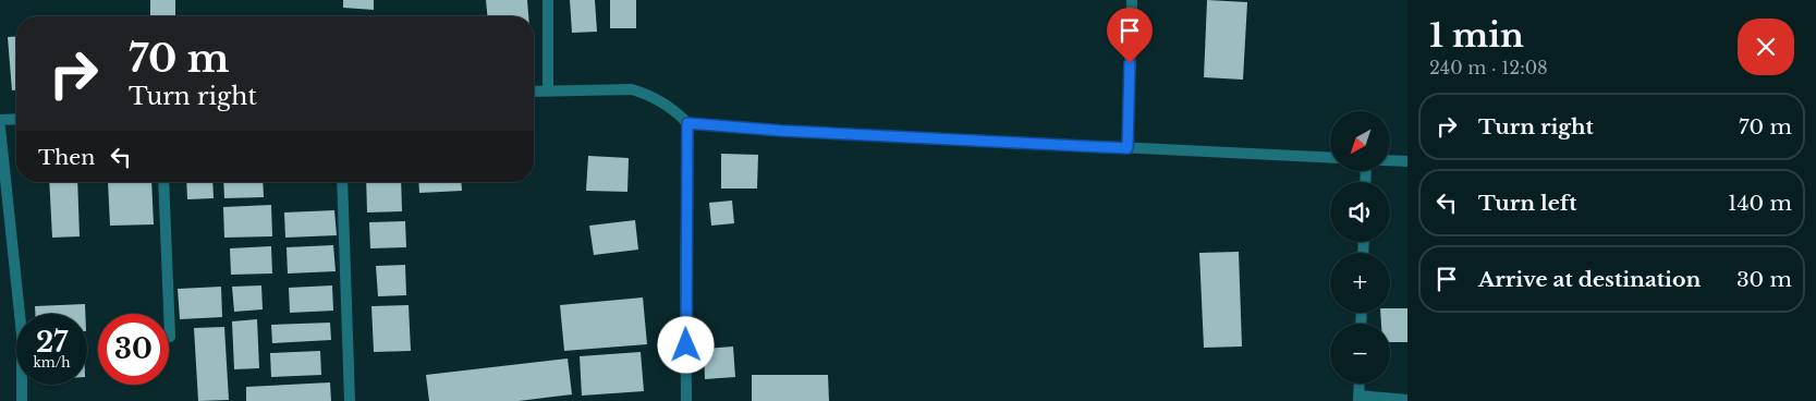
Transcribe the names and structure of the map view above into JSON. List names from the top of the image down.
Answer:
{
  "north": "bottom left",
  "page": {
    "heading": ["1 min", "240 m · 12:08"],
    "turn": ["70 m", "Turn right"],
    "list": [
      {
        "name": "Turn right",
        "value": "70 m"
      },
      {
        "name": "Turn left",
        "value": "140 m"
      },
      {
        "name": "Arrive at destination",
        "value": "30 m"
      }
    ],
    "map_buttons": ["+", "−"],
    "then": "Then",
    "speed": "27 km/h",
    "limit": "30"
  }
}
